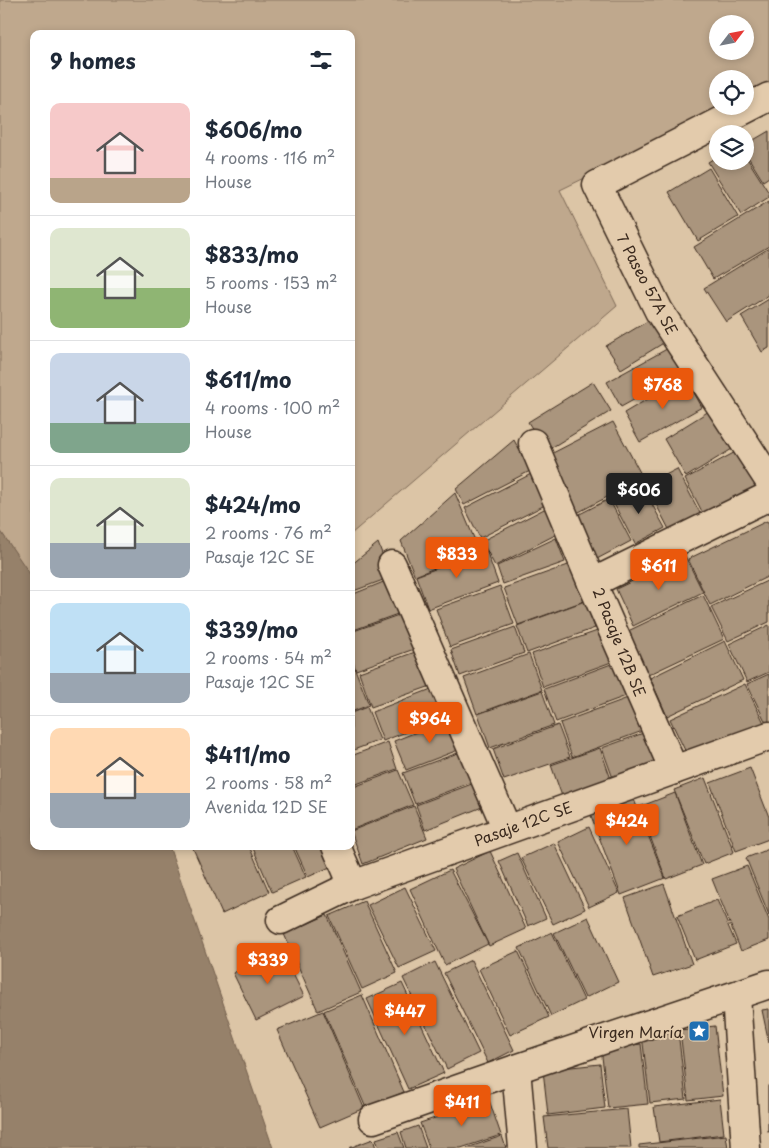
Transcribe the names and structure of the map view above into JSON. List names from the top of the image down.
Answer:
{
  "streets": {
    "street": ["7 Paseo 57A SE", "2 Pasaje 12B SE", "Pasaje 12C SE"]
  },
  "crossings": [
    ["2 Pasaje 12B SE", "Pasaje 12C SE"]
  ],
  "places": {
    "place": ["Virgen María"]
  },
  "north": "top right",
  "page": {
    "heading": "9 homes",
    "list": [
      {
        "name": "$606/mo",
        "note": "4 rooms · 116 m² · House"
      },
      {
        "name": "$833/mo",
        "note": "5 rooms · 153 m² · House"
      },
      {
        "name": "$611/mo",
        "note": "4 rooms · 100 m² · House"
      },
      {
        "name": "$424/mo",
        "note": "2 rooms · 76 m² · Pasaje 12C SE"
      },
      {
        "name": "$339/mo",
        "note": "2 rooms · 54 m² · Pasaje 12C SE"
      },
      {
        "name": "$411/mo",
        "note": "2 rooms · 58 m² · Avenida 12D SE"
      }
    ],
    "price": [
      "$768",
      "$606",
      "$833",
      "$611",
      "$964",
      "$424",
      "$339",
      "$447",
      "$411"
    ]
  }
}
